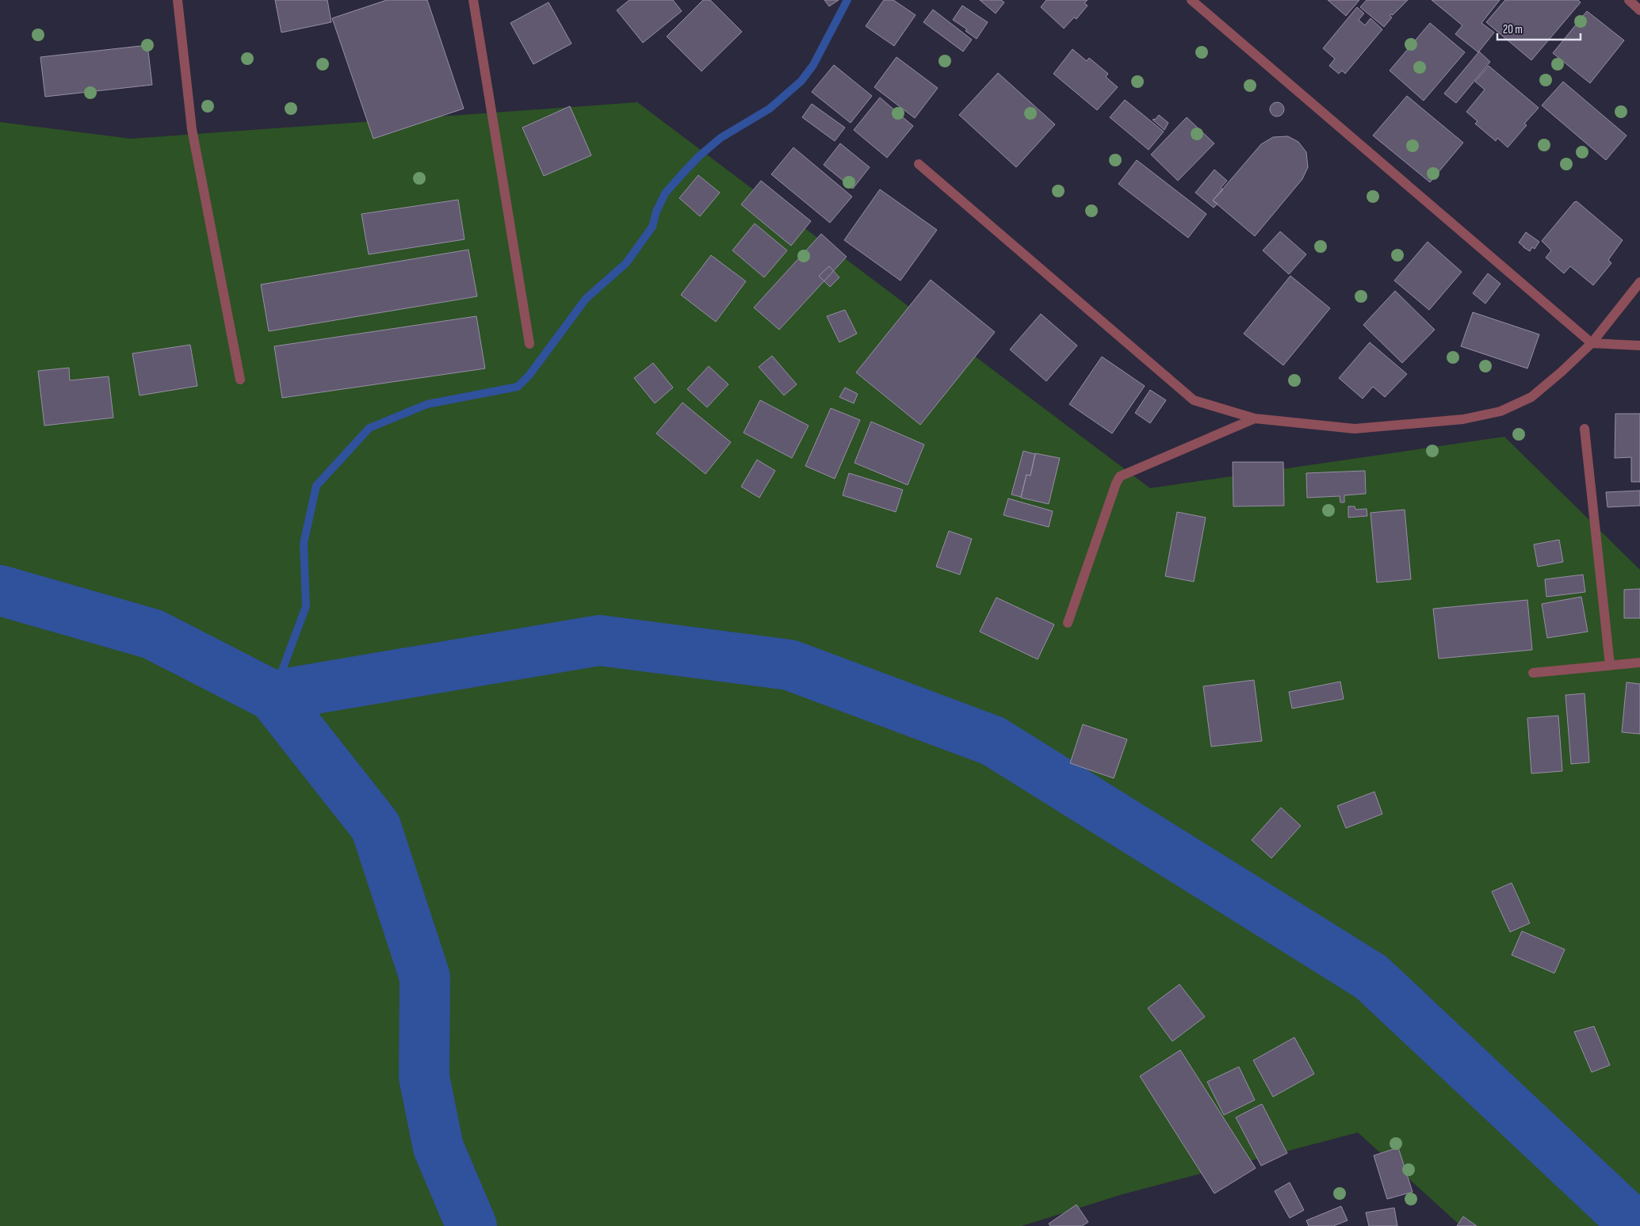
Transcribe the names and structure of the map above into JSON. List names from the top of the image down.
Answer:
{
  "scale_bar": "20 m"
}
